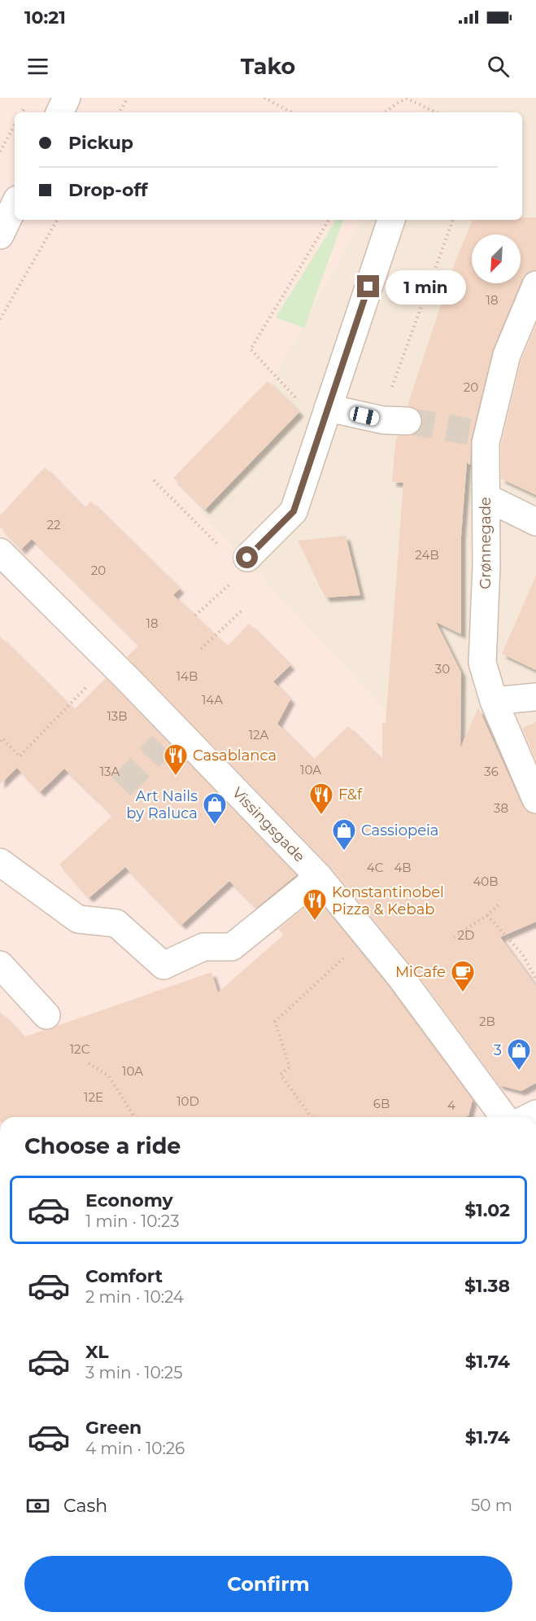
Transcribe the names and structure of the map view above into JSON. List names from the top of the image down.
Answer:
{
  "streets": {
    "street": ["Grønnegade", "Vissingsgade"]
  },
  "places": {
    "restaurant": ["Casablanca", "F&f", "Konstantinobel Pizza & Kebab"],
    "shop": ["Art Nails by Raluca", "Cassiopeia", "3"],
    "cafe": ["MiCafe"]
  },
  "house_numbers": [
    "18",
    "20",
    "22",
    "24B",
    "20",
    "18",
    "30",
    "14B",
    "14A",
    "13B",
    "12A",
    "10A",
    "13A",
    "36",
    "38",
    "4C",
    "4B",
    "40B",
    "2D",
    "2B",
    "12C",
    "10A",
    "12E",
    "10D",
    "6B",
    "4"
  ],
  "north": "bottom left",
  "page": {
    "status": "10:21",
    "header": "Tako",
    "banner": ["Pickup", "Drop-off"],
    "bubble": "1 min",
    "heading": "Choose a ride",
    "list": [
      {
        "name": "Economy",
        "note": "1 min · 10:23",
        "value": "$1.02"
      },
      {
        "name": "Comfort",
        "note": "2 min · 10:24",
        "value": "$1.38"
      },
      {
        "name": "XL",
        "note": "3 min · 10:25",
        "value": "$1.74"
      },
      {
        "name": "Green",
        "note": "4 min · 10:26",
        "value": "$1.74"
      }
    ],
    "pay": ["Cash", "50 m"],
    "buttons": "Confirm"
  }
}
